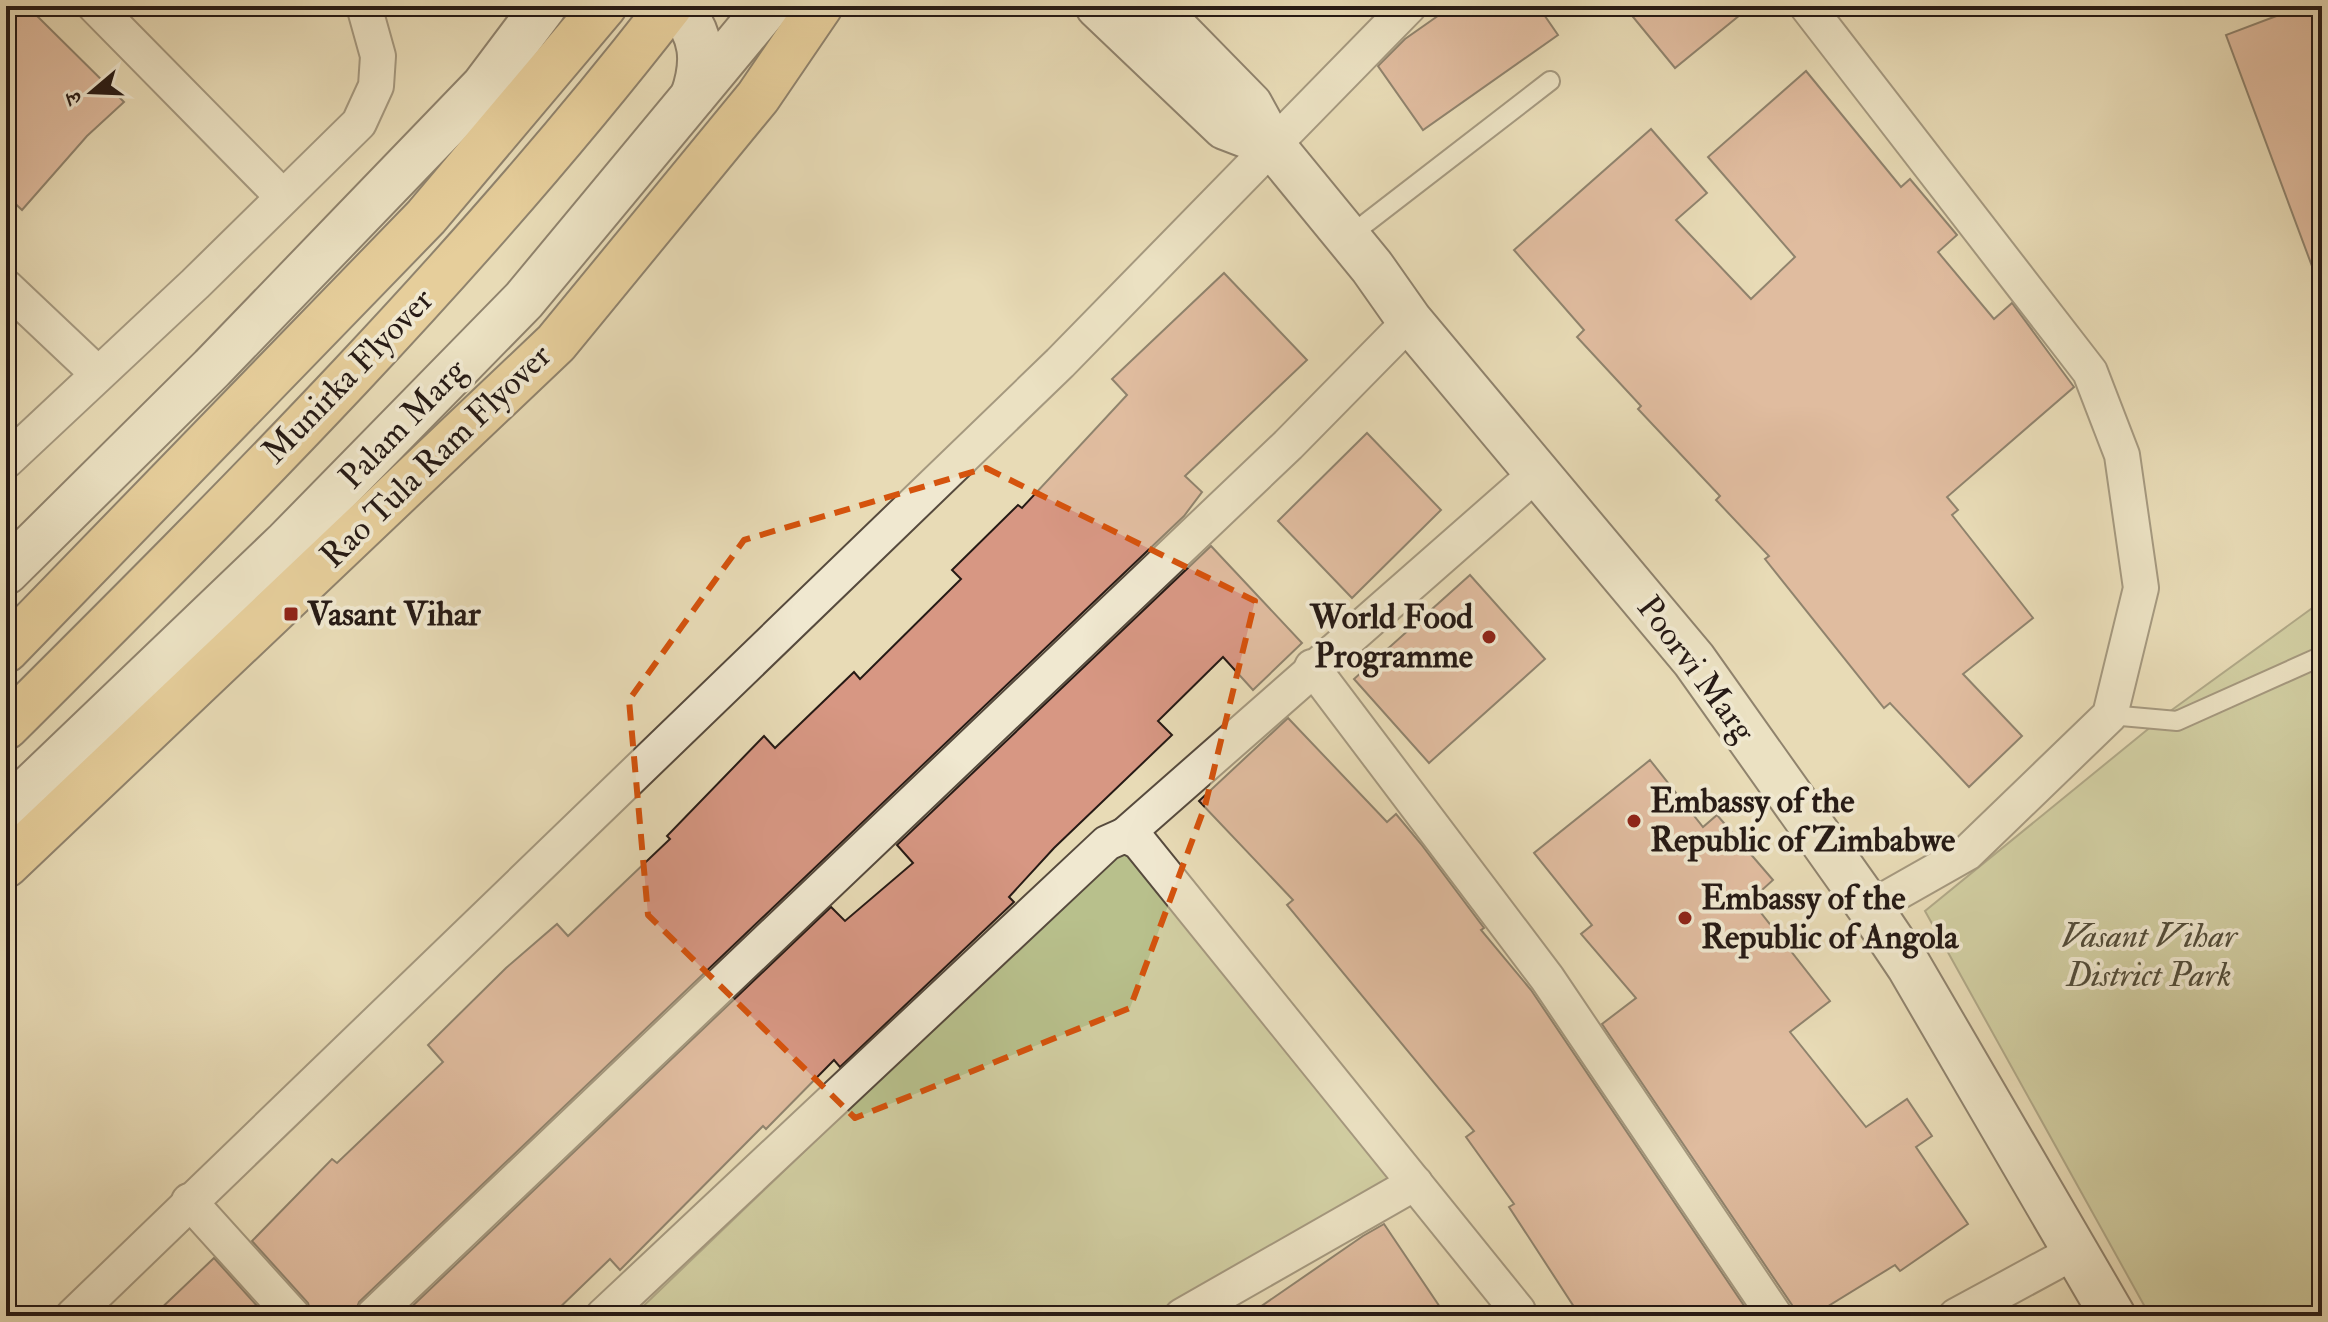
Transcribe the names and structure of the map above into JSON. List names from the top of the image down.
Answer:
{
  "streets": {
    "main road": [
      "Munirka Flyover",
      "Palam Marg",
      "Rao Tula Ram Flyover",
      "Poorvi Marg"
    ]
  },
  "parks": ["Vasant Vihar District Park"],
  "places": {
    "transit": ["Vasant Vihar"],
    "other": ["World Food Programme", "Embassy of the Republic of Zimbabwe", "Embassy of the Republic of Angola"]
  },
  "north": "left"
}
